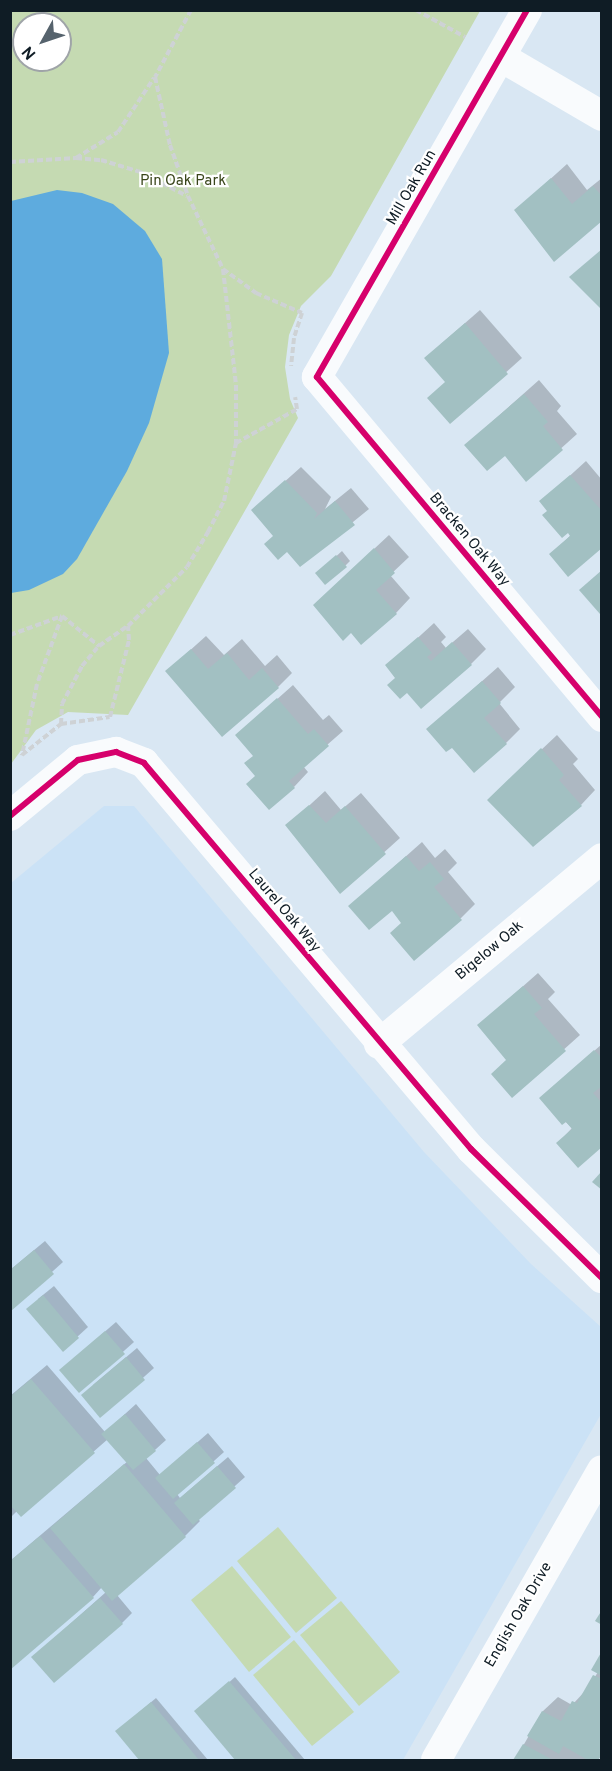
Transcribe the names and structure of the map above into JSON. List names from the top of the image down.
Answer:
{
  "streets": {
    "street": [
      "Mill Oak Run",
      "Bracken Oak Way",
      "Laurel Oak Way",
      "Bigelow Oak",
      "English Oak Drive"
    ]
  },
  "crossings": [
    ["Mill Oak Run", "Bracken Oak Way"],
    ["Laurel Oak Way", "Bigelow Oak"]
  ],
  "parks": ["Pin Oak Park"],
  "north": "bottom left"
}
